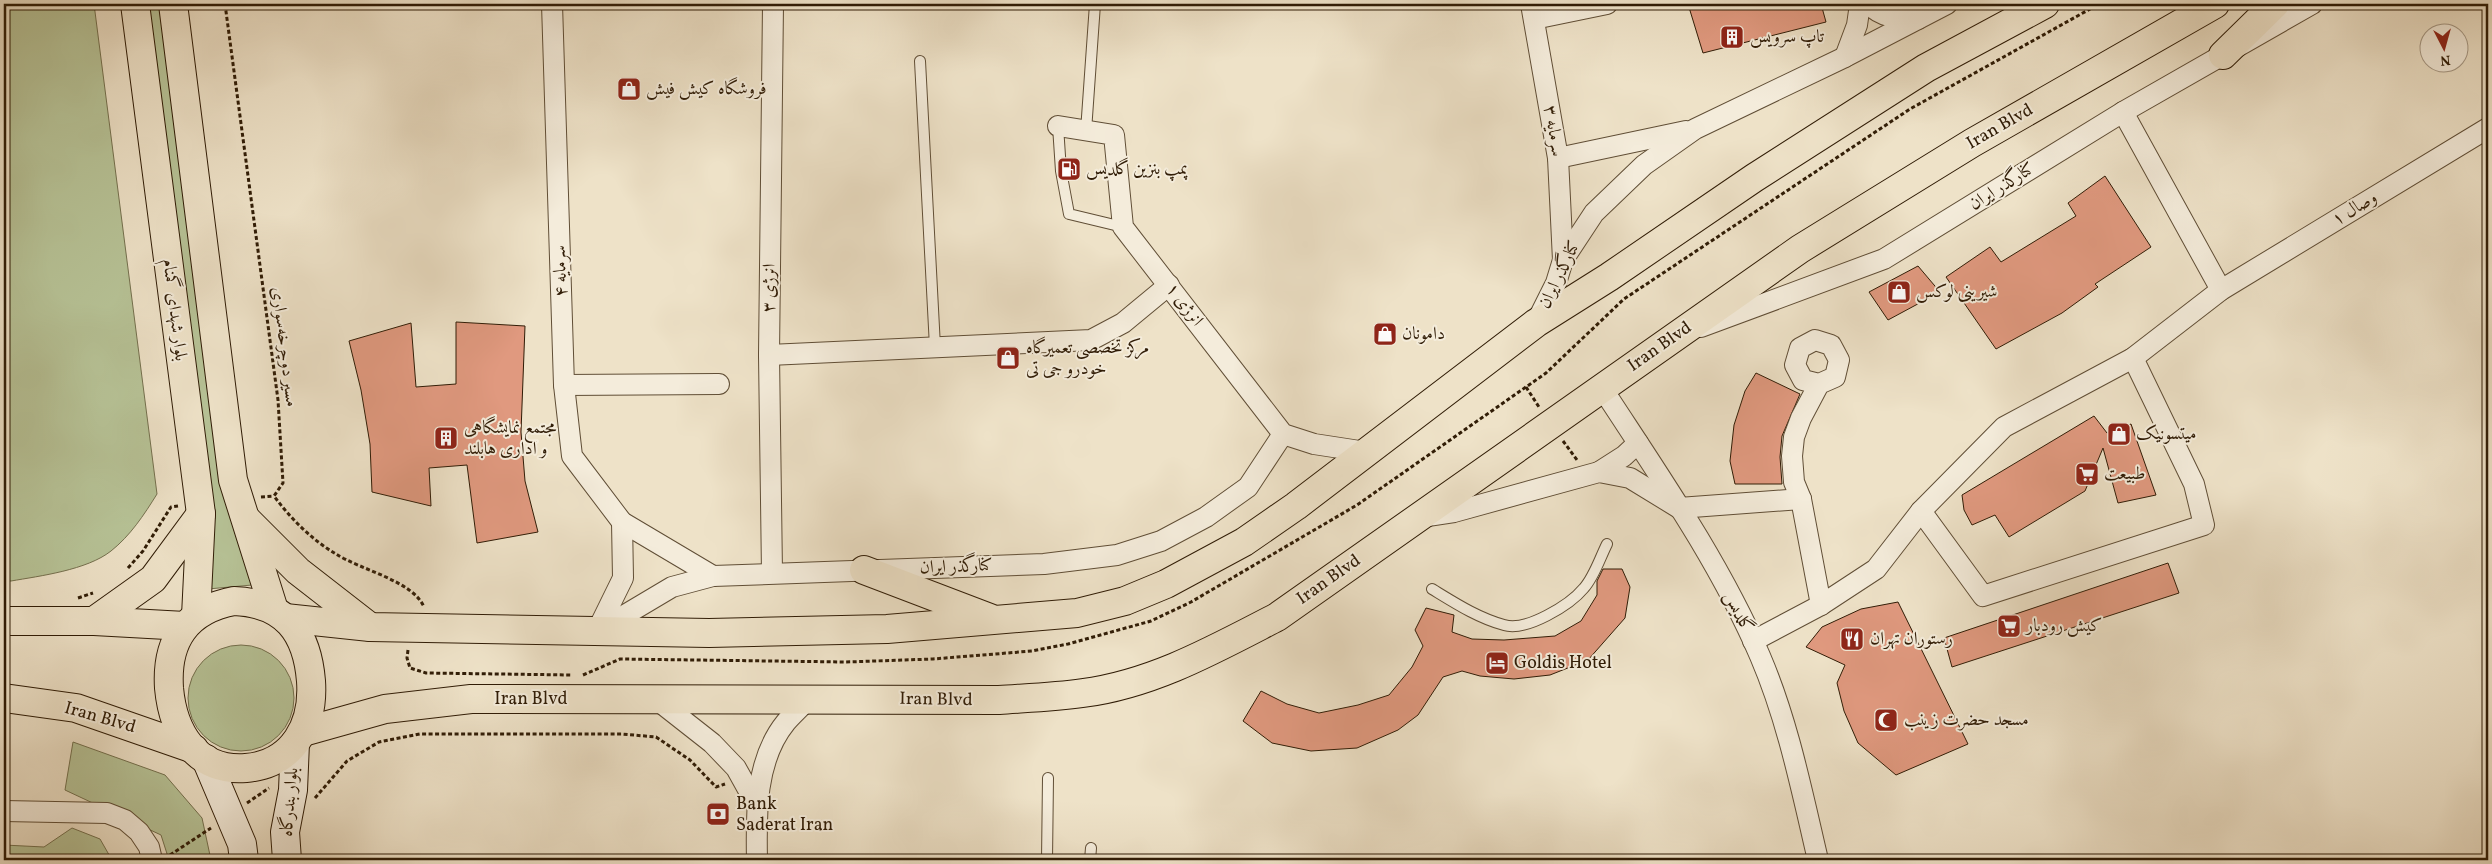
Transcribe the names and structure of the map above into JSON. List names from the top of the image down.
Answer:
{
  "streets": {
    "main road": ["Iran Blvd", "بلوار شهدای گمنام"],
    "street": [
      "سرمایه ۳",
      "کنارگذر ایران",
      "وصال ۱",
      "سرمایه ۴",
      "انرژی ۳",
      "انرژی ۱",
      "گلدیس",
      "بلوار بندرگاه"
    ],
    "path": ["مسیر دوچرخه‌سواری"]
  },
  "crossings": [
    ["Iran Blvd", "کنارگذر ایران"],
    ["Iran Blvd", "بلوار شهدای گمنام"],
    ["Iran Blvd", "گلدیس"],
    ["Iran Blvd", "بلوار بندرگاه"],
    ["سرمایه ۳", "کنارگذر ایران"],
    ["کنارگذر ایران", "انرژی ۳"],
    ["کنارگذر ایران", "انرژی ۱"],
    ["وصال ۱", "گلدیس"],
    ["بلوار شهدای گمنام", "بلوار بندرگاه"]
  ],
  "places": {
    "building": ["تاپ سرویس", "مجتمع نمایشگاهی و اداری هابلند"],
    "shop": [
      "فروشگاه کیش فیش",
      "شيرينی لوكس",
      "دامونان",
      "مرکز تخصصی تعمیرگاه خودرو جی تی",
      "میتسونیک"
    ],
    "fuel station": ["پمپ بنزین گلدیس"],
    "supermarket": ["طبیعت", "کیش رودبار"],
    "restaurant": ["رستوران تهران"],
    "hotel": ["Goldis Hotel"],
    "mosque": ["مسجد حضرت زینب"],
    "bank": ["Bank Saderat Iran"]
  },
  "north": "bottom"
}
